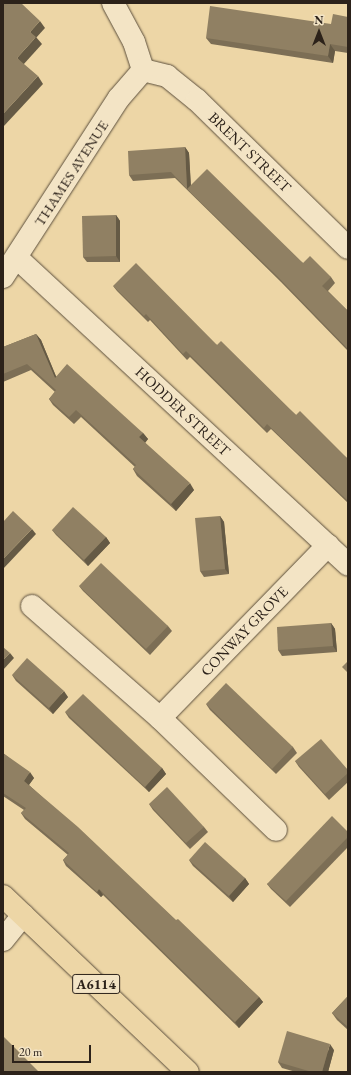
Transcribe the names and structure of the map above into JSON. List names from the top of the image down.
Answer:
{
  "streets": {
    "highway": ["A6114"],
    "street": [
      "BRENT STREET",
      "THAMES AVENUE",
      "HODDER STREET",
      "CONWAY GROVE"
    ]
  },
  "crossings": [
    ["BRENT STREET", "THAMES AVENUE"],
    ["THAMES AVENUE", "HODDER STREET"],
    ["HODDER STREET", "CONWAY GROVE"]
  ],
  "scale_bar": "20 m",
  "north": "top"
}
